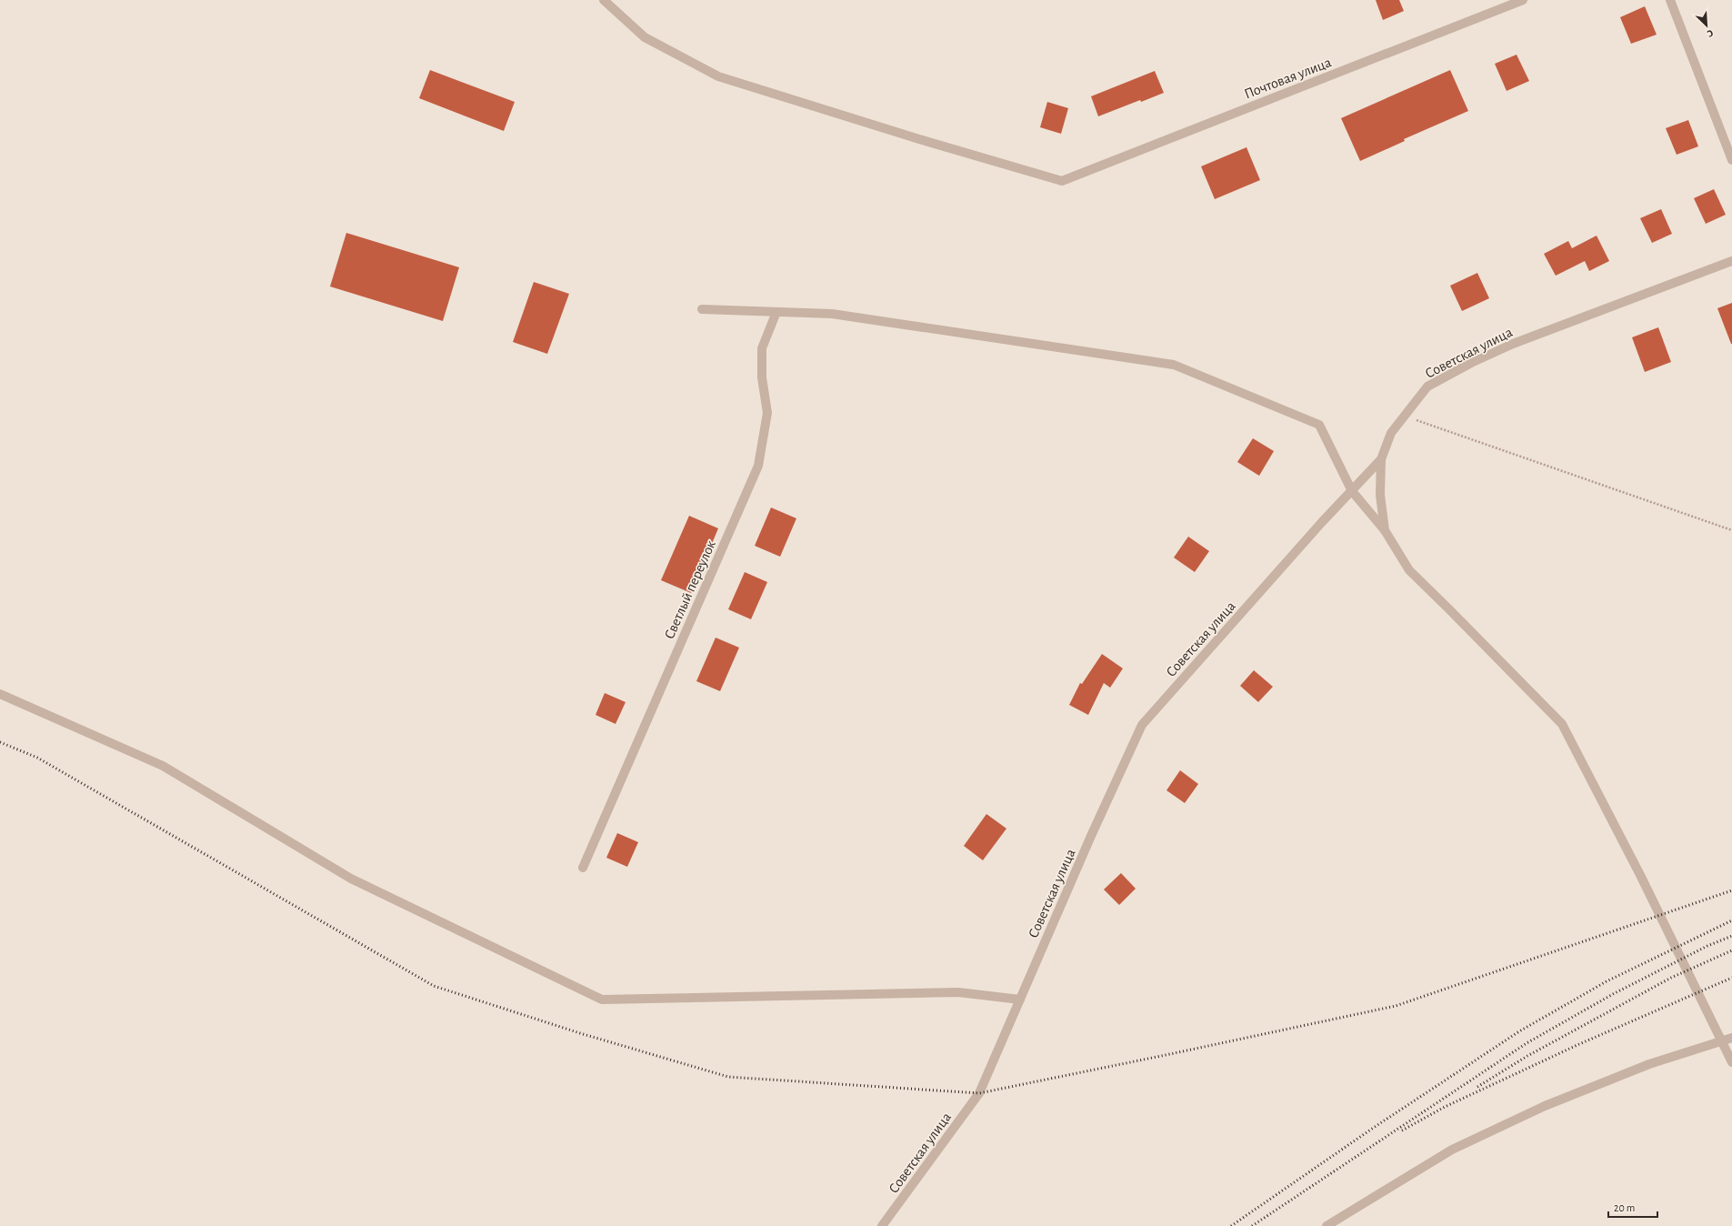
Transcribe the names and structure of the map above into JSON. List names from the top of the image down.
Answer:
{
  "streets": {
    "street": ["Почтовая улица", "Советская улица", "Светлый переулок"]
  },
  "scale_bar": "20 m",
  "north": "bottom right"
}
